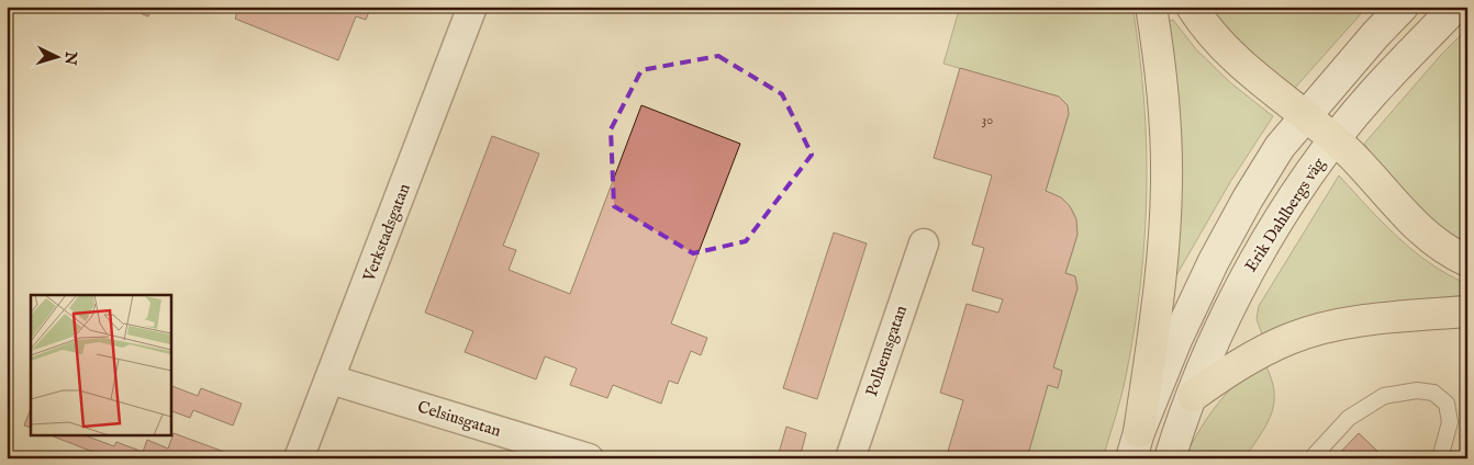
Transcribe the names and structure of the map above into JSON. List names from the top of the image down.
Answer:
{
  "streets": {
    "main road": ["Erik Dahlbergs väg"],
    "street": ["Verkstadsgatan", "Polhemsgatan", "Celsiusgatan"]
  },
  "crossings": [
    ["Verkstadsgatan", "Celsiusgatan"]
  ],
  "house_numbers": ["30"],
  "north": "right"
}
